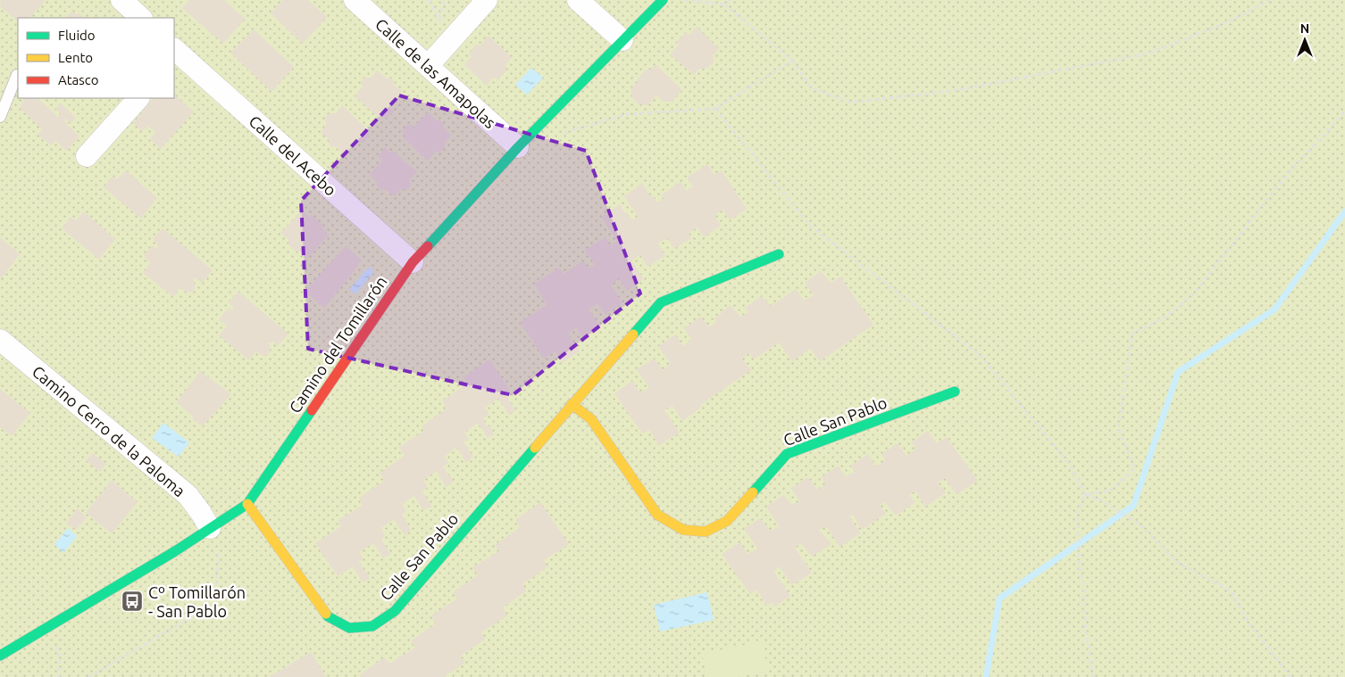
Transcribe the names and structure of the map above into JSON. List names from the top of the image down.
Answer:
{
  "streets": {
    "street": [
      "Calle de las Amapolas",
      "Calle del Acebo",
      "Camino del Tomillarón",
      "Calle San Pablo",
      "Camino Cerro de la Paloma"
    ]
  },
  "crossings": [
    ["Calle de las Amapolas", "Camino del Tomillarón"],
    ["Calle del Acebo", "Camino del Tomillarón"],
    ["Camino del Tomillarón", "Calle San Pablo"],
    ["Camino del Tomillarón", "Camino Cerro de la Paloma"]
  ],
  "places": {
    "bus stop": ["Cº Tomillarón - San Pablo"]
  },
  "legend": ["Fluido", "Lento", "Atasco"],
  "north": "top"
}
